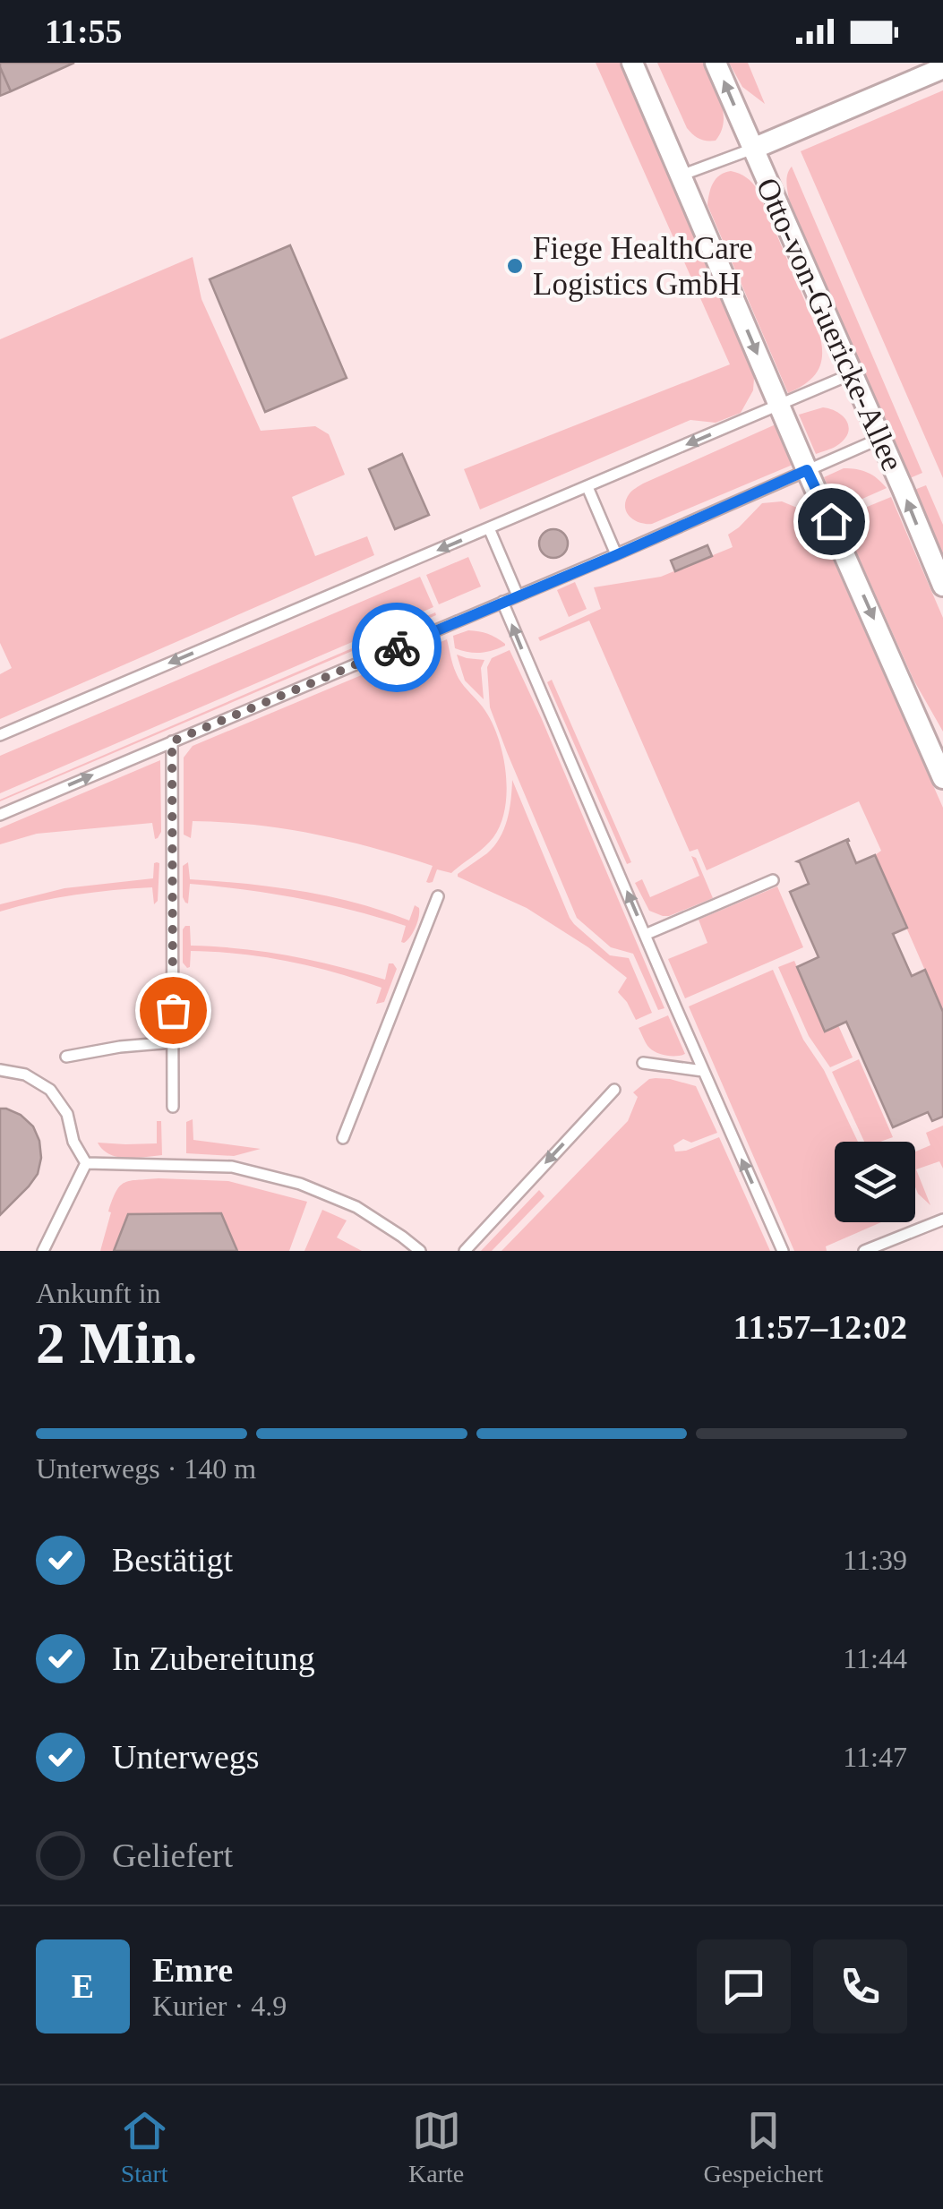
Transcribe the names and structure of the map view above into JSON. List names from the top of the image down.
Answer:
{
  "streets": {
    "street": ["Otto-von-Guericke-Allee"]
  },
  "places": ["Fiege HealthCare Logistics GmbH"],
  "page": {
    "status": "11:55",
    "heading": ["2 Min.", "Ankunft in", "11:57–12:02"],
    "panel": ["Emre", "Kurier · 4.9"],
    "bar": "Unterwegs · 140 m",
    "list": [
      ["Bestätigt", "11:39"],
      ["In Zubereitung", "11:44"],
      ["Unterwegs", "11:47"],
      "Geliefert"
    ],
    "round": "E",
    "tabs": ["Start", "Karte", "Gespeichert"]
  }
}
